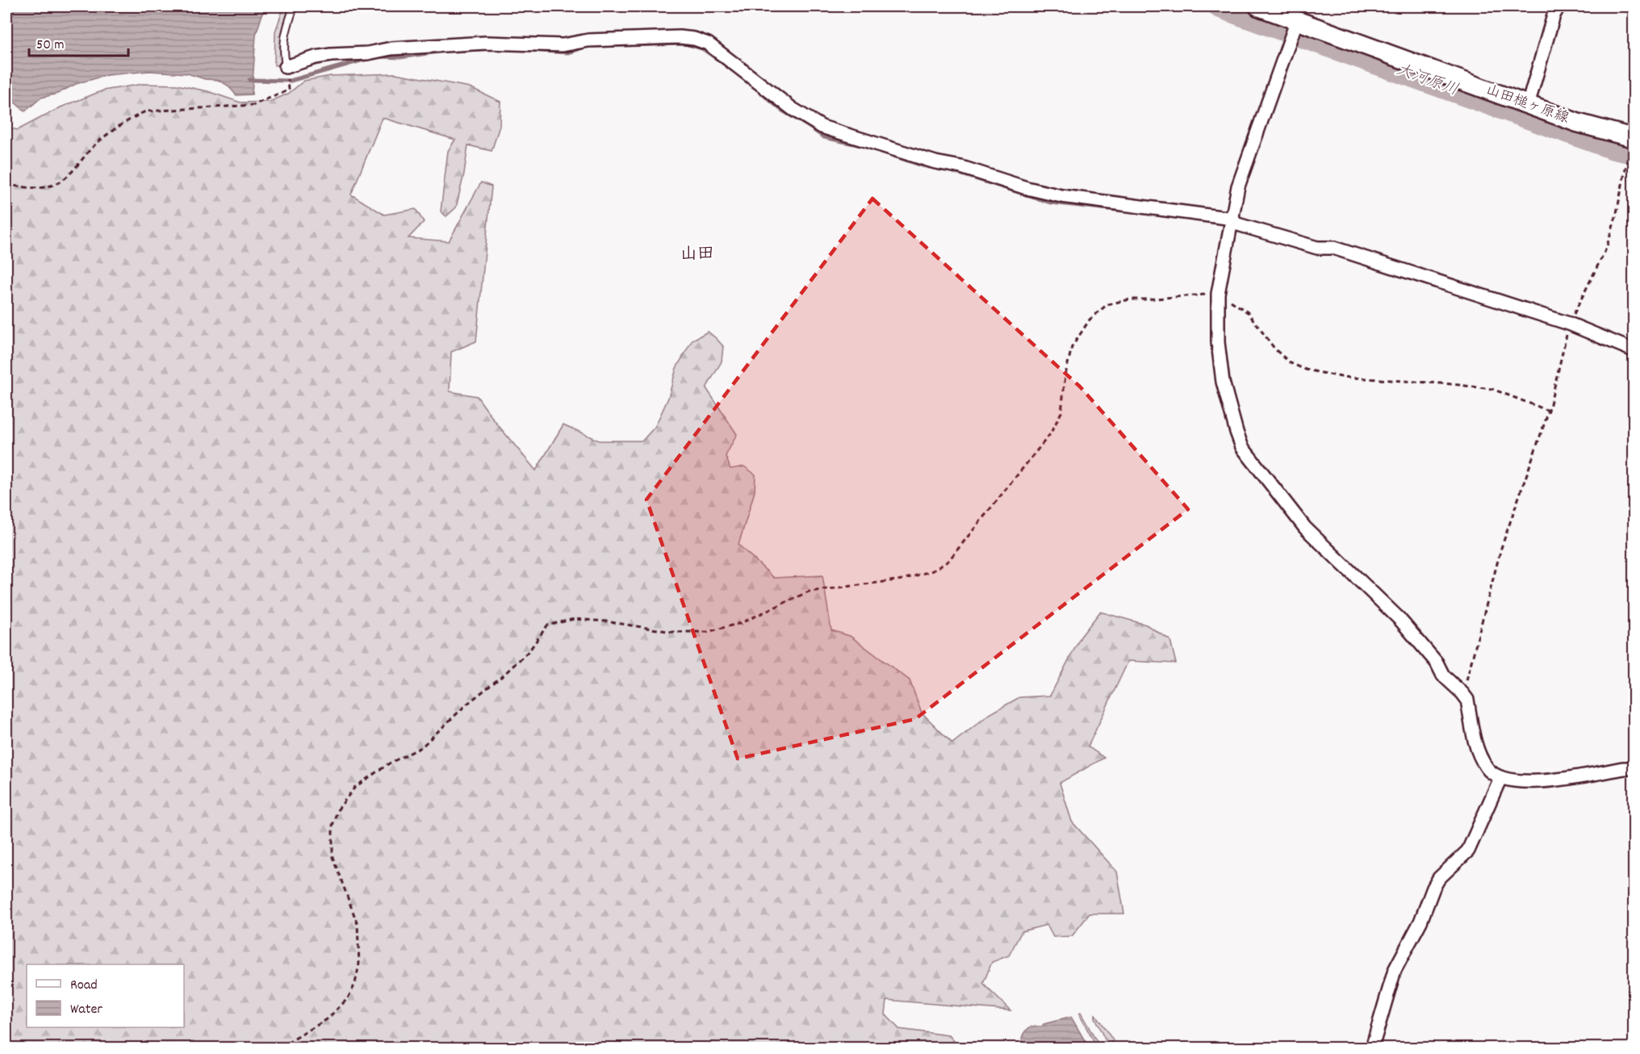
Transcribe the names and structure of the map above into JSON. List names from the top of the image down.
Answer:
{
  "streets": {
    "main road": ["山田槌ヶ原線"]
  },
  "districts": ["山田"],
  "water": ["大河原川"],
  "legend": ["Road", "Water"],
  "scale_bar": "50 m"
}
